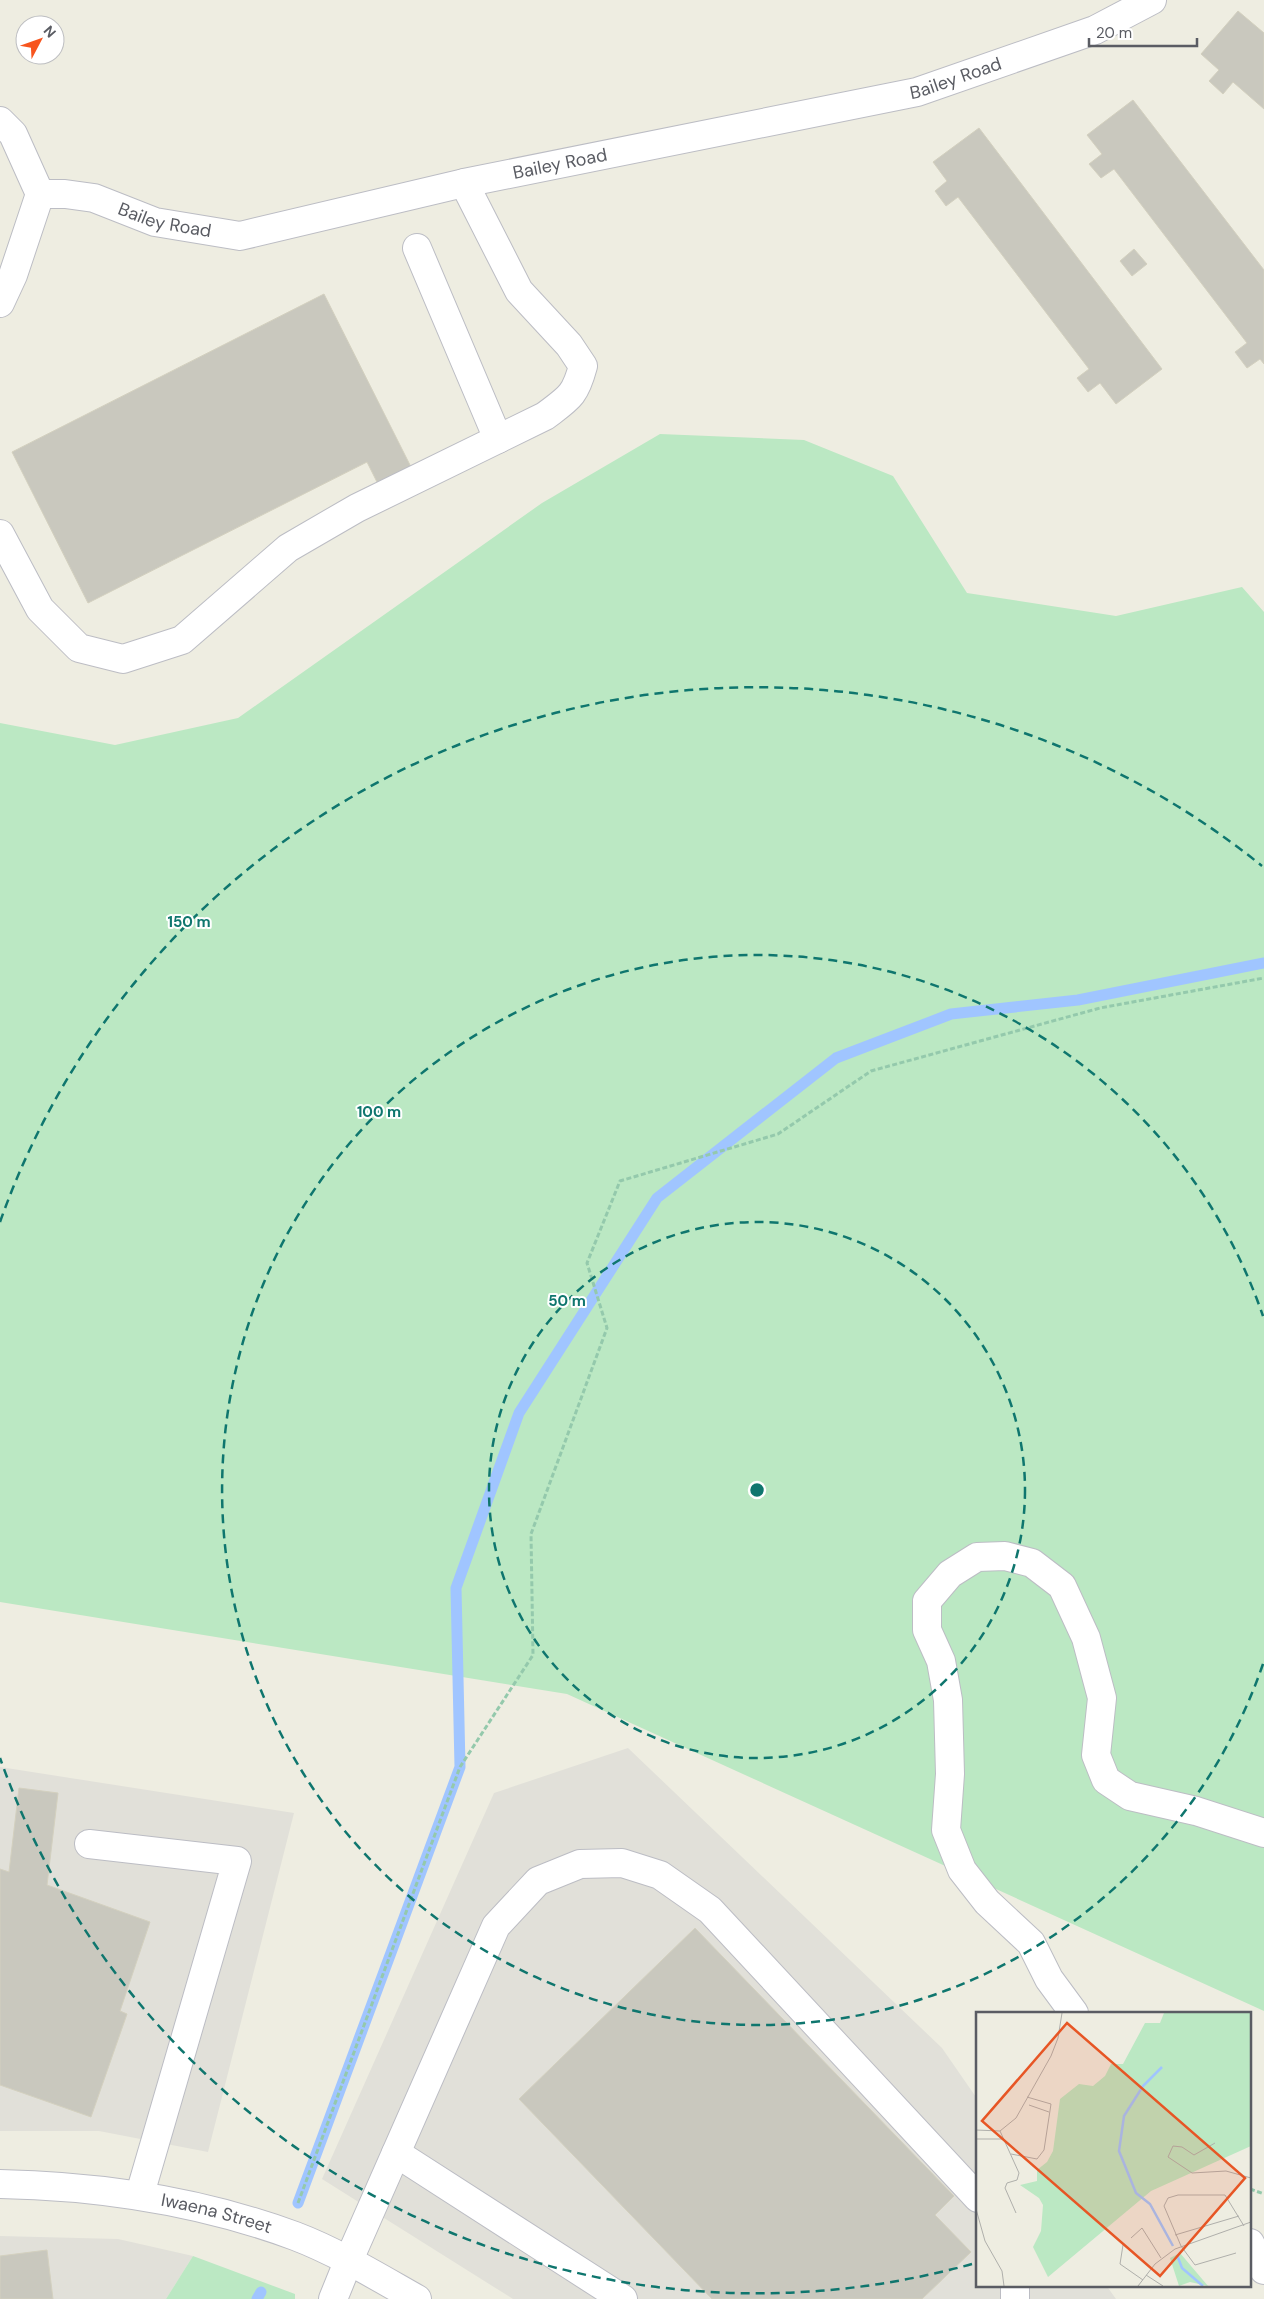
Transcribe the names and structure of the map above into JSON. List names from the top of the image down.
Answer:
{
  "streets": {
    "street": ["Bailey Road", "Iwaena Street"]
  },
  "scale_bar": "20 m",
  "north": "top right",
  "rings": ["150 m", "100 m", "50 m"]
}
